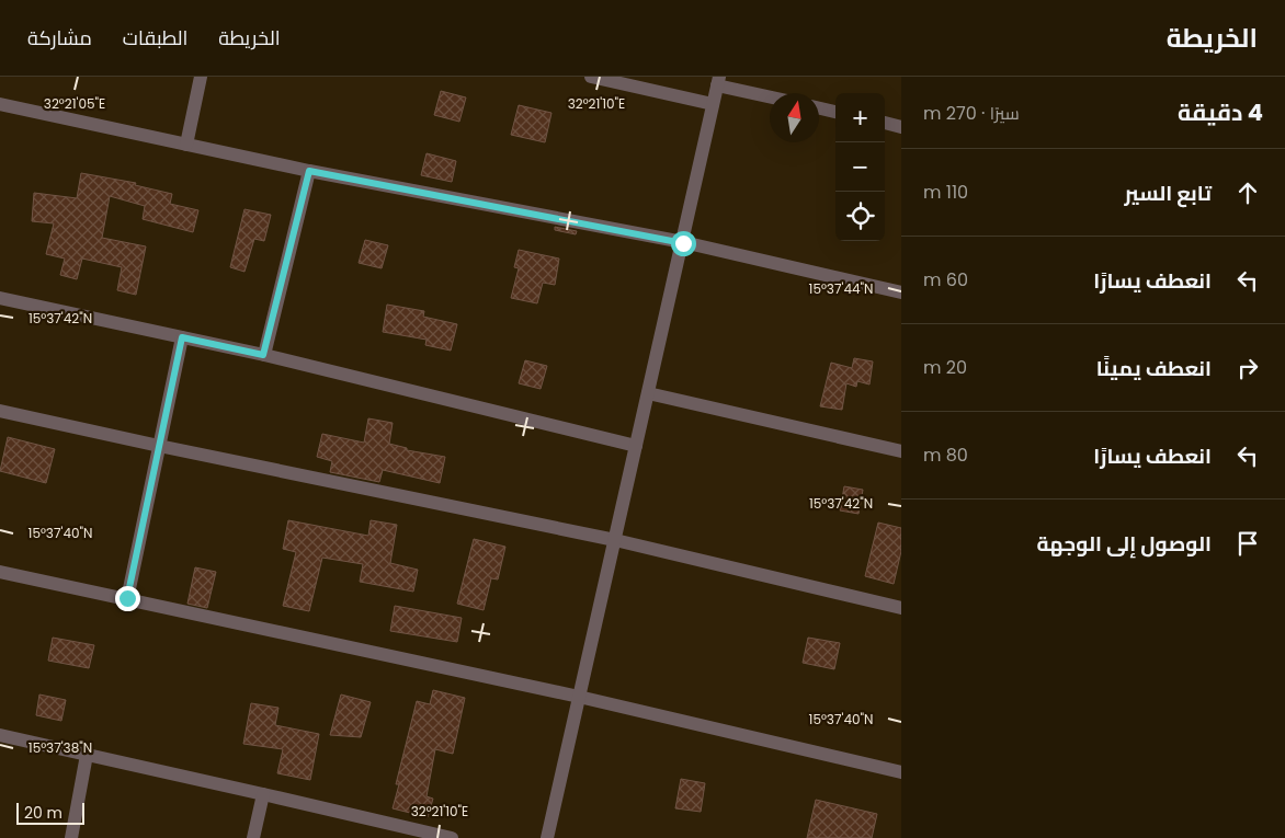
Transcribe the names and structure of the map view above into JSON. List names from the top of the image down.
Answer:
{
  "scale_bar": "20 m",
  "north": "top",
  "page": {
    "header": "الخريطة",
    "nav": ["الخريطة", "الطبقات", "مشاركة"],
    "heading": ["4 دقيقة", "سيرًا · 270 m"],
    "map_buttons": ["+", "−"],
    "list": [
      ["تابع السير", "110 m"],
      ["انعطف يسارًا", "60 m"],
      ["انعطف يمينًا", "20 m"],
      ["انعطف يسارًا", "80 m"],
      "الوصول إلى الوجهة"
    ],
    "scale": "20 m"
  },
  "coordinates": [
    "32°21'05\"E",
    "32°21'10\"E",
    "15°37'44\"N",
    "15°37'42\"N",
    "15°37'40\"N",
    "15°37'38\"N"
  ]
}
